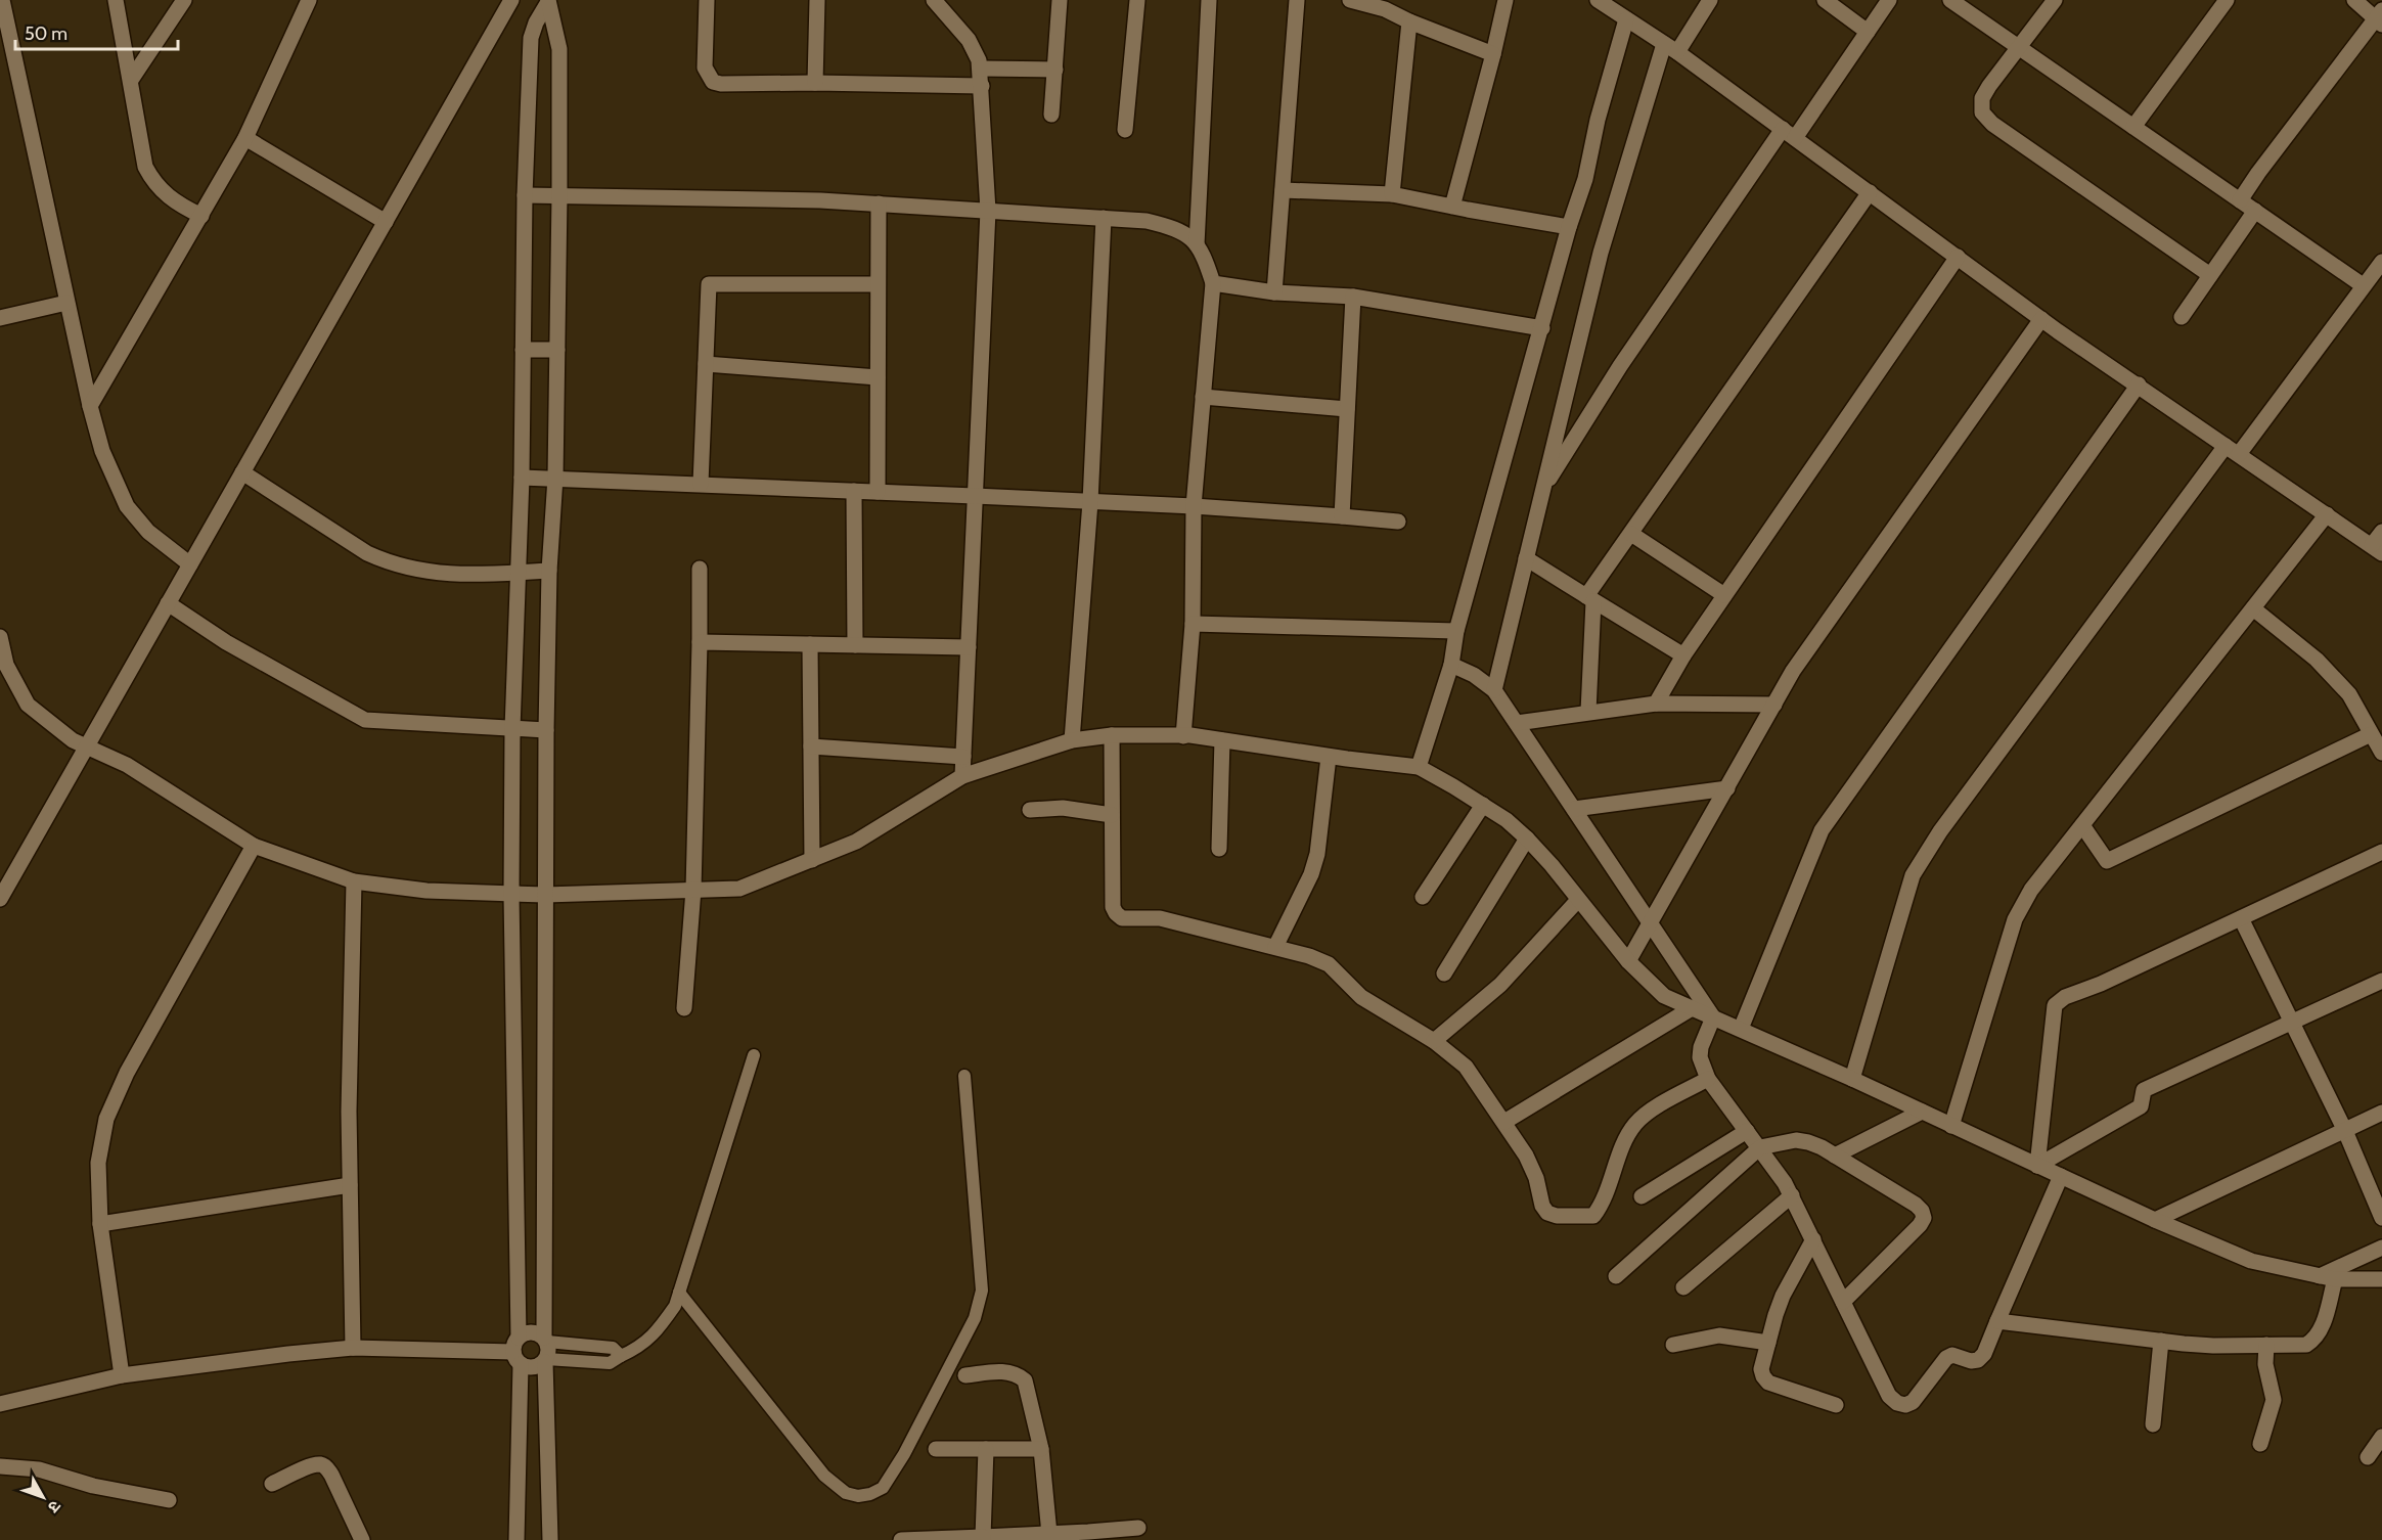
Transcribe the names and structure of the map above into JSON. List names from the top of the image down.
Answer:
{
  "scale_bar": "50 m",
  "north": "bottom right"
}
